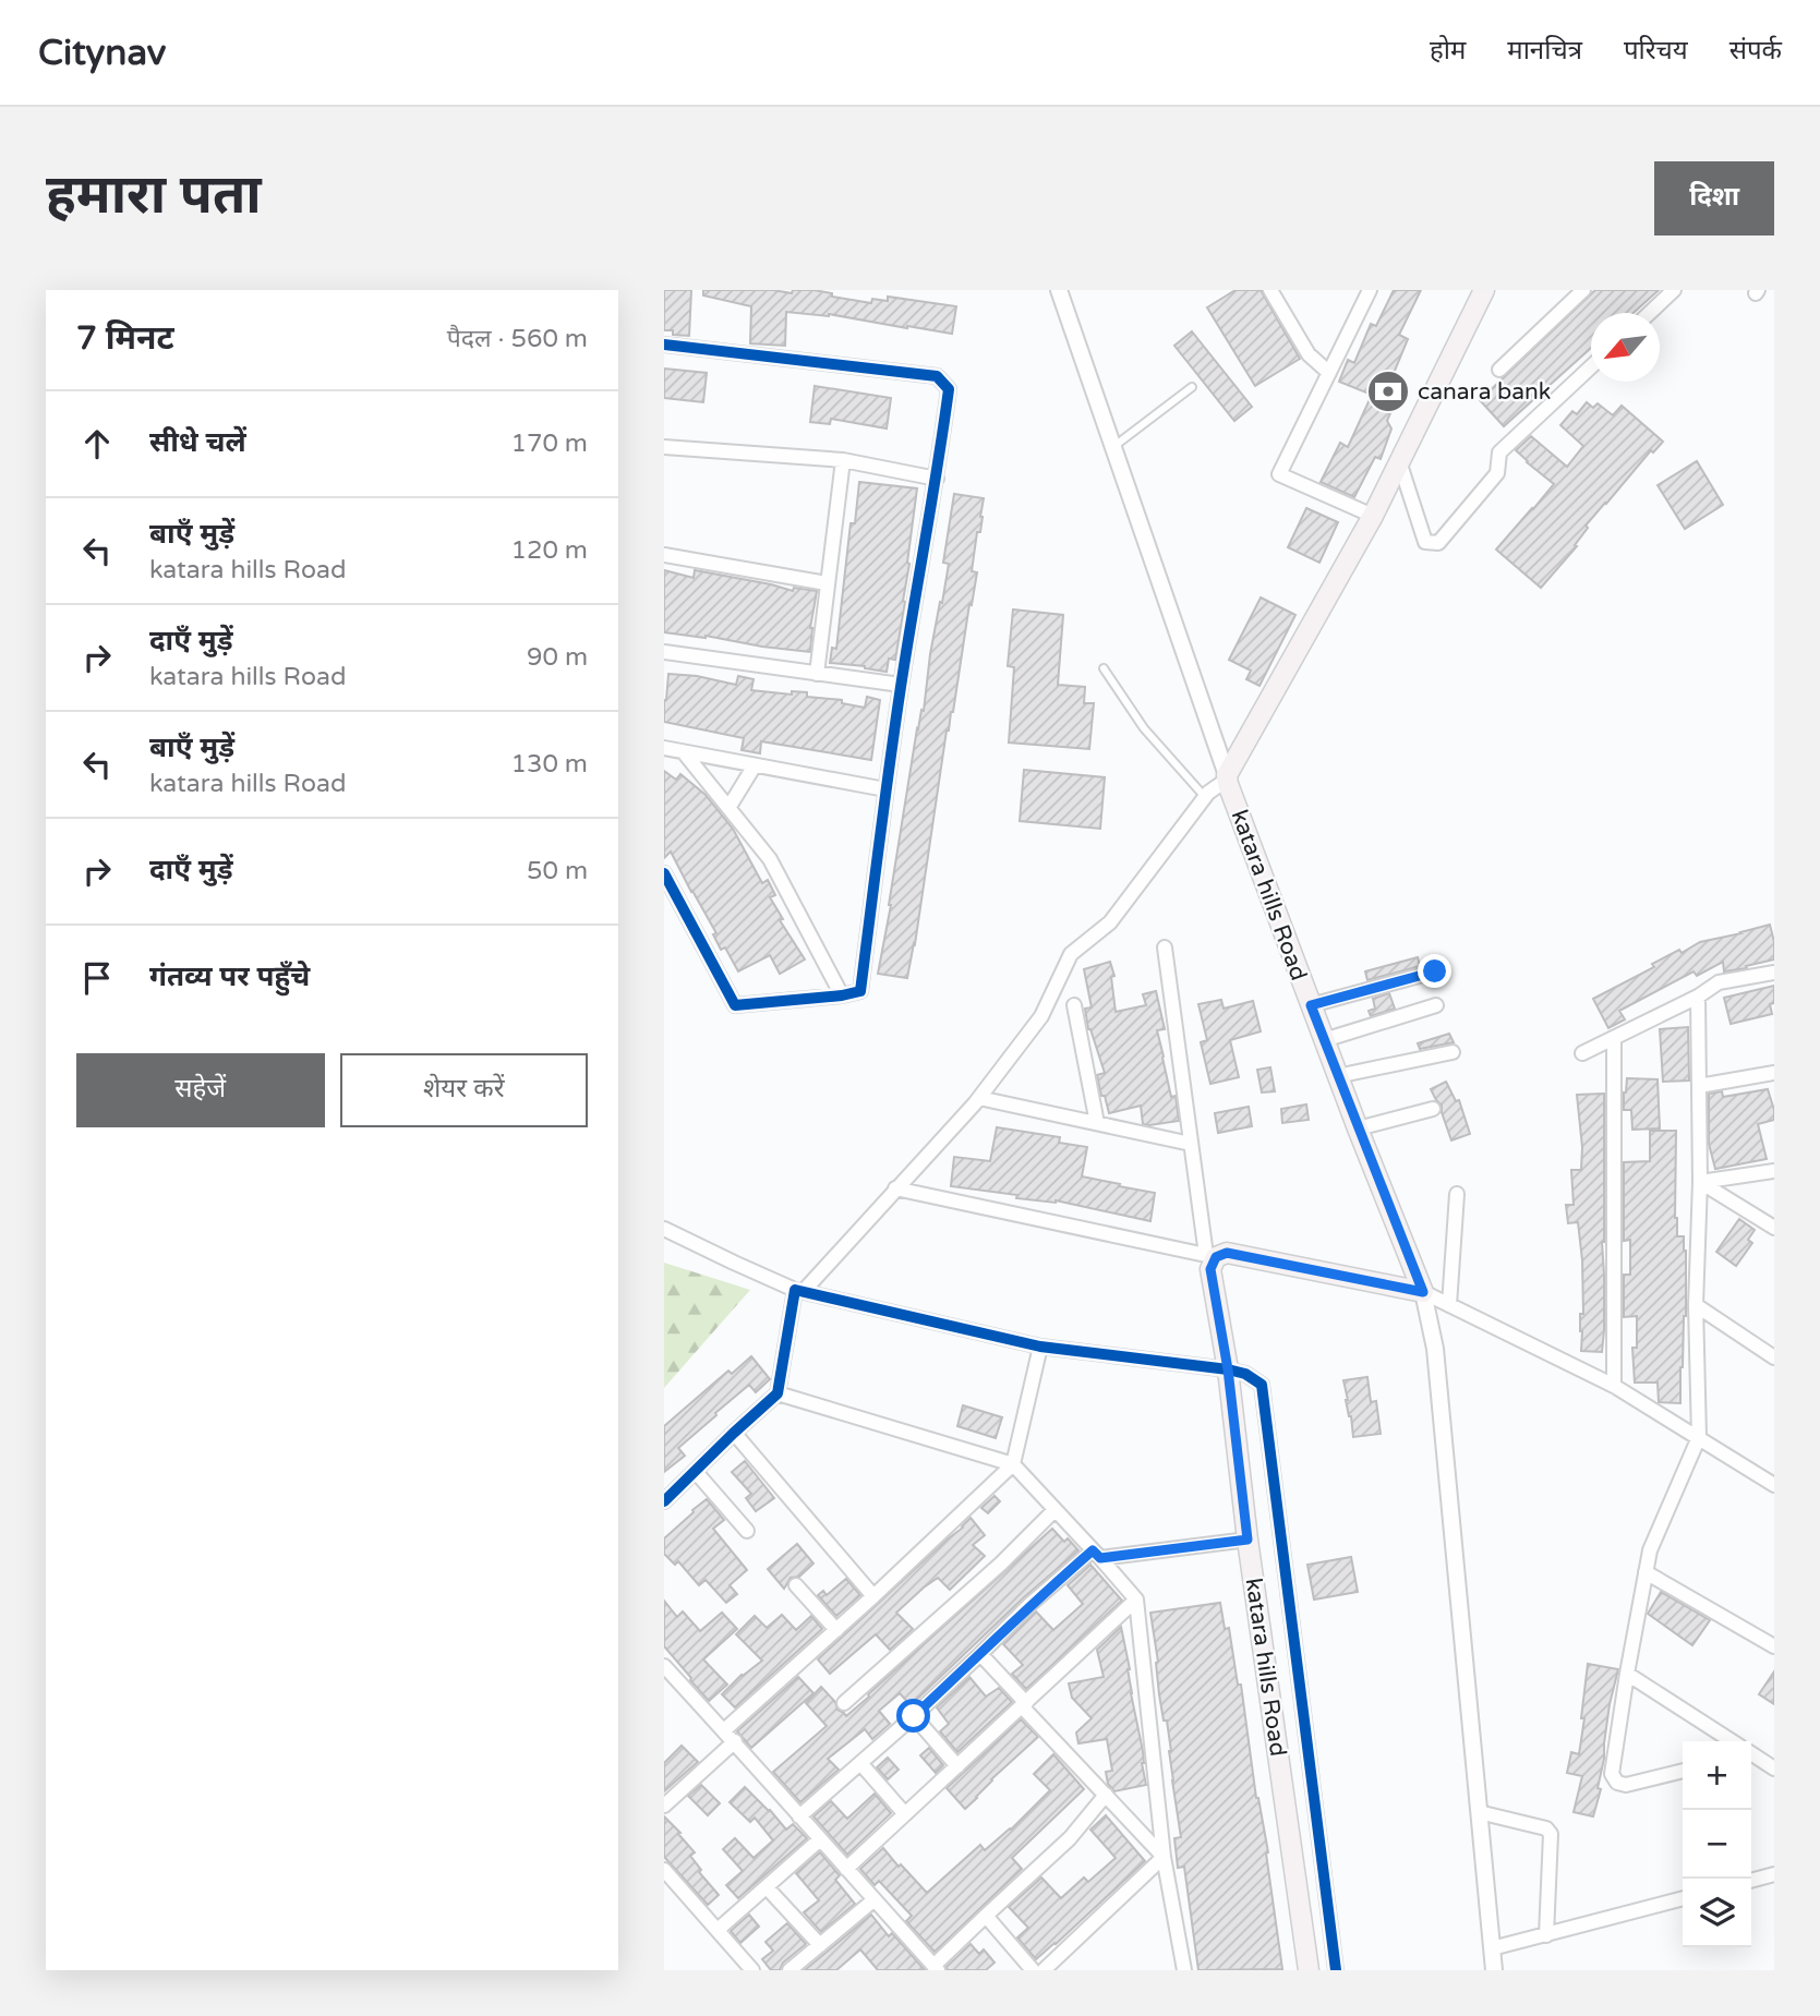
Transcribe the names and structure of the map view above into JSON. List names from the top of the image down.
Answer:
{
  "streets": {
    "main road": ["katara hills Road"]
  },
  "places": {
    "bank": ["canara bank"]
  },
  "north": "bottom left",
  "page": {
    "header": "Citynav",
    "nav": [
      "होम",
      "मानचित्र",
      "परिचय",
      "संपर्क"
    ],
    "buttons": [
      "दिशा",
      ["सहेजें", "शेयर करें"]
    ],
    "title": "हमारा पता",
    "heading": ["7 मिनट", "पैदल · 560 m"],
    "list": [
      ["सीधे चलें", "170 m"],
      ["बाएँ मुड़ें", "katara hills Road", "120 m"],
      ["दाएँ मुड़ें", "katara hills Road", "90 m"],
      ["बाएँ मुड़ें", "katara hills Road", "130 m"],
      ["दाएँ मुड़ें", "50 m"],
      "गंतव्य पर पहुँचे"
    ],
    "map_buttons": ["+", "−"]
  }
}
